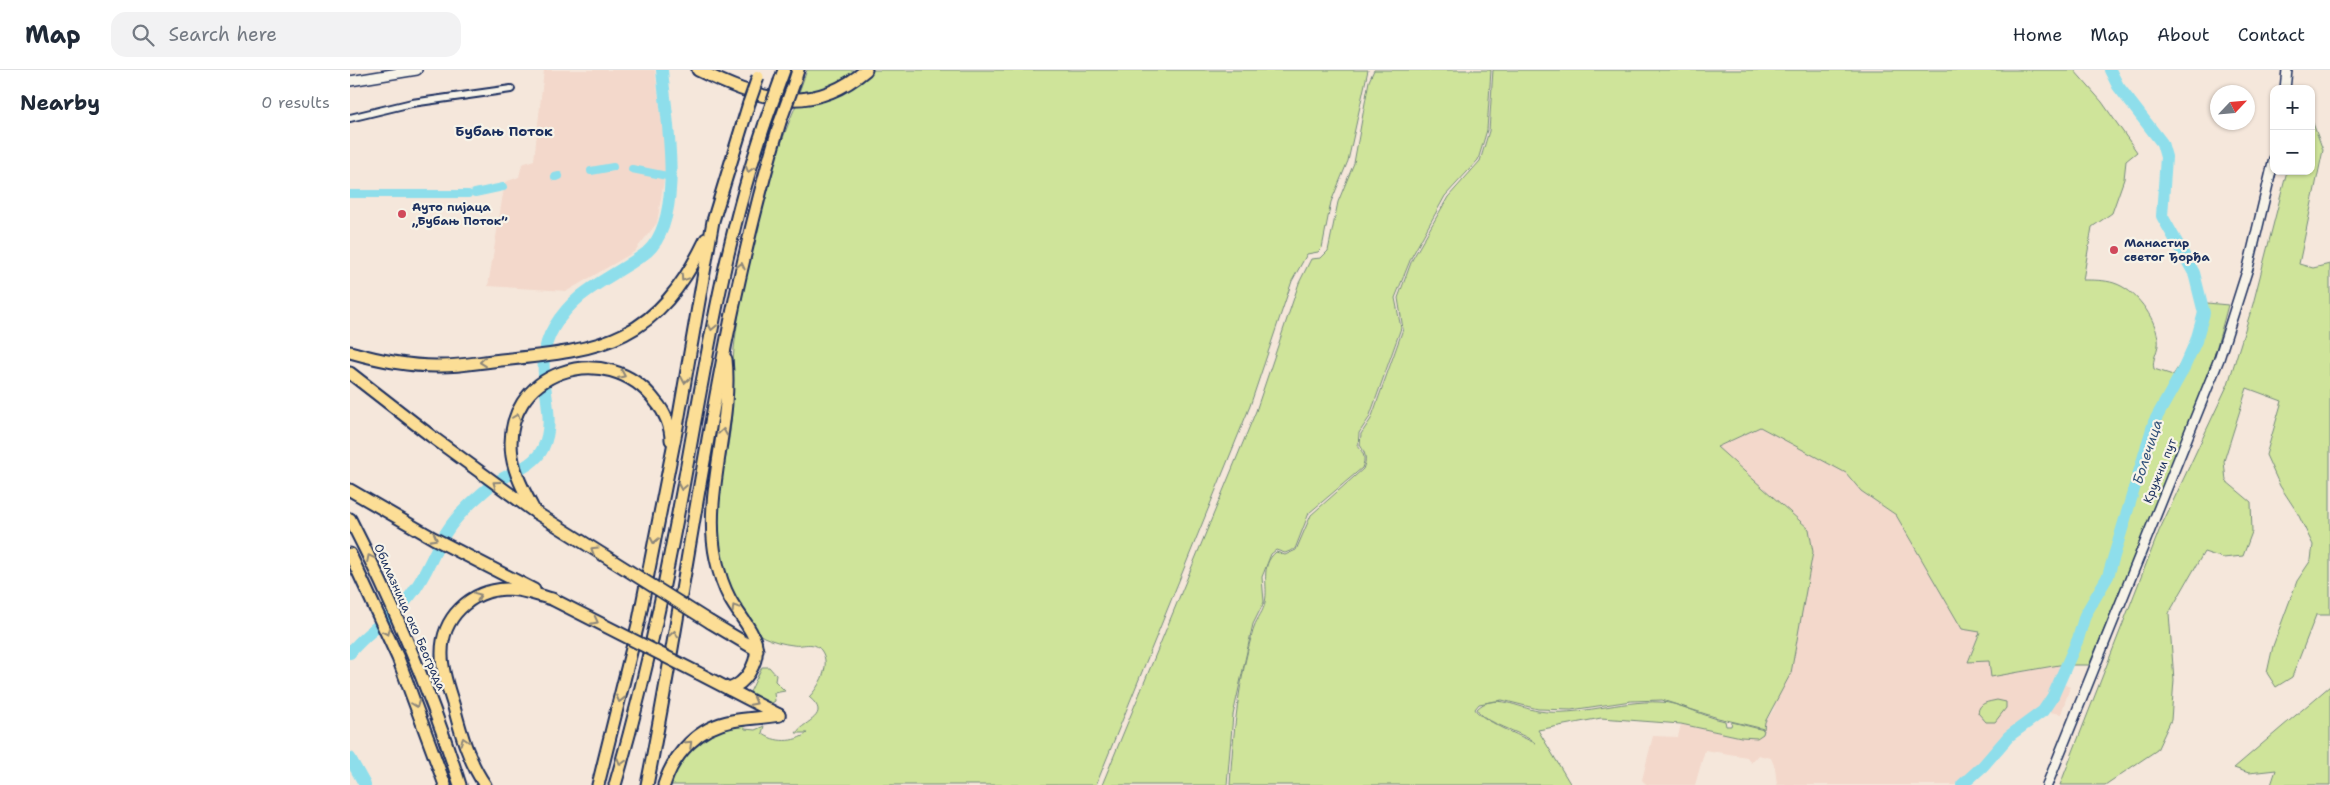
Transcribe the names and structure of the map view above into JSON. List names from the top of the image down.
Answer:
{
  "streets": {
    "highway": ["Обилазница око Београда"],
    "main road": ["Кружни пут"]
  },
  "districts": ["Бубањ Поток"],
  "water": ["Болечица"],
  "places": ["Ауто пијаца „Бубањ Поток”", "Манастир светог Ђорђа"],
  "north": "top right",
  "page": {
    "header": "Map",
    "search": "Search here",
    "nav": [
      "Home",
      "Map",
      "About",
      "Contact"
    ],
    "heading": ["Nearby", "0 results"],
    "map_buttons": ["+", "−"]
  }
}
